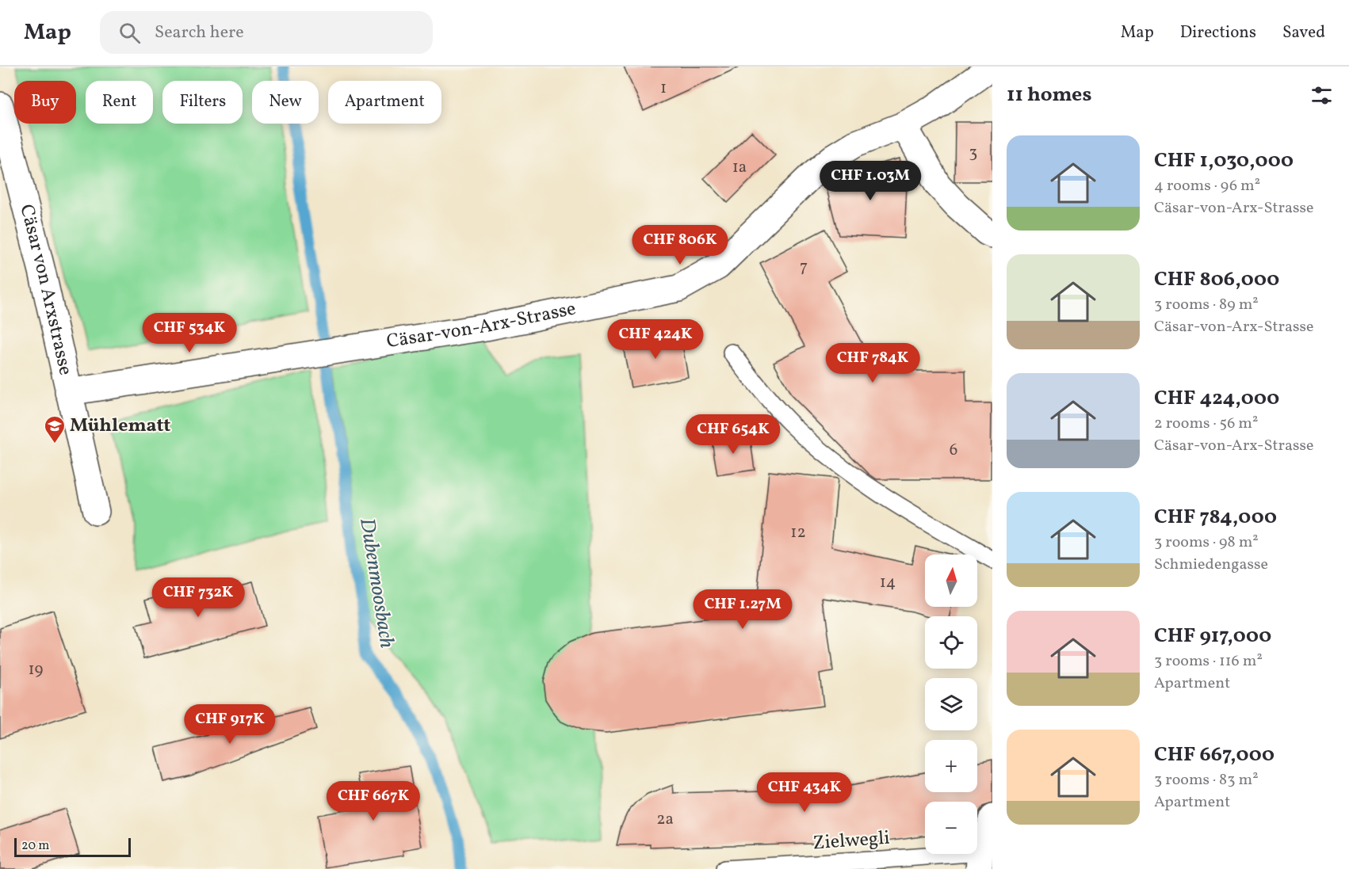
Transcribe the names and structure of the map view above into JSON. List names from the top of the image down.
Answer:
{
  "streets": {
    "street": ["Cäsar von Arxstrasse", "Cäsar-von-Arx-Strasse"],
    "lane": ["Zielwegli"]
  },
  "crossings": [
    ["Cäsar von Arxstrasse", "Cäsar-von-Arx-Strasse"]
  ],
  "water": ["Dubenmoosbach"],
  "places": {
    "school or university": ["Mühlematt"]
  },
  "house_numbers": [
    "1",
    "3",
    "1a",
    "7",
    "6",
    "12",
    "14",
    "19",
    "2a"
  ],
  "scale_bar": "20 m",
  "north": "top",
  "page": {
    "header": "Map",
    "search": "Search here",
    "nav": ["Map", "Directions", "Saved"],
    "heading": "11 homes",
    "chip": [
      "Buy",
      "Rent",
      "Filters",
      "New",
      "Apartment"
    ],
    "list": [
      {
        "name": "CHF 1,030,000",
        "note": "4 rooms · 96 m² · Cäsar-von-Arx-Strasse"
      },
      {
        "name": "CHF 806,000",
        "note": "3 rooms · 89 m² · Cäsar-von-Arx-Strasse"
      },
      {
        "name": "CHF 424,000",
        "note": "2 rooms · 56 m² · Cäsar-von-Arx-Strasse"
      },
      {
        "name": "CHF 784,000",
        "note": "3 rooms · 98 m² · Schmiedengasse"
      },
      {
        "name": "CHF 917,000",
        "note": "3 rooms · 116 m² · Apartment"
      },
      {
        "name": "CHF 667,000",
        "note": "3 rooms · 83 m² · Apartment"
      }
    ],
    "price": [
      "CHF 1.03M",
      "CHF 806K",
      "CHF 534K",
      "CHF 424K",
      "CHF 784K",
      "CHF 654K",
      "CHF 732K",
      "CHF 1.27M",
      "CHF 917K",
      "CHF 434K",
      "CHF 667K"
    ],
    "map_buttons": ["+", "−"],
    "scale": "20 m"
  }
}
